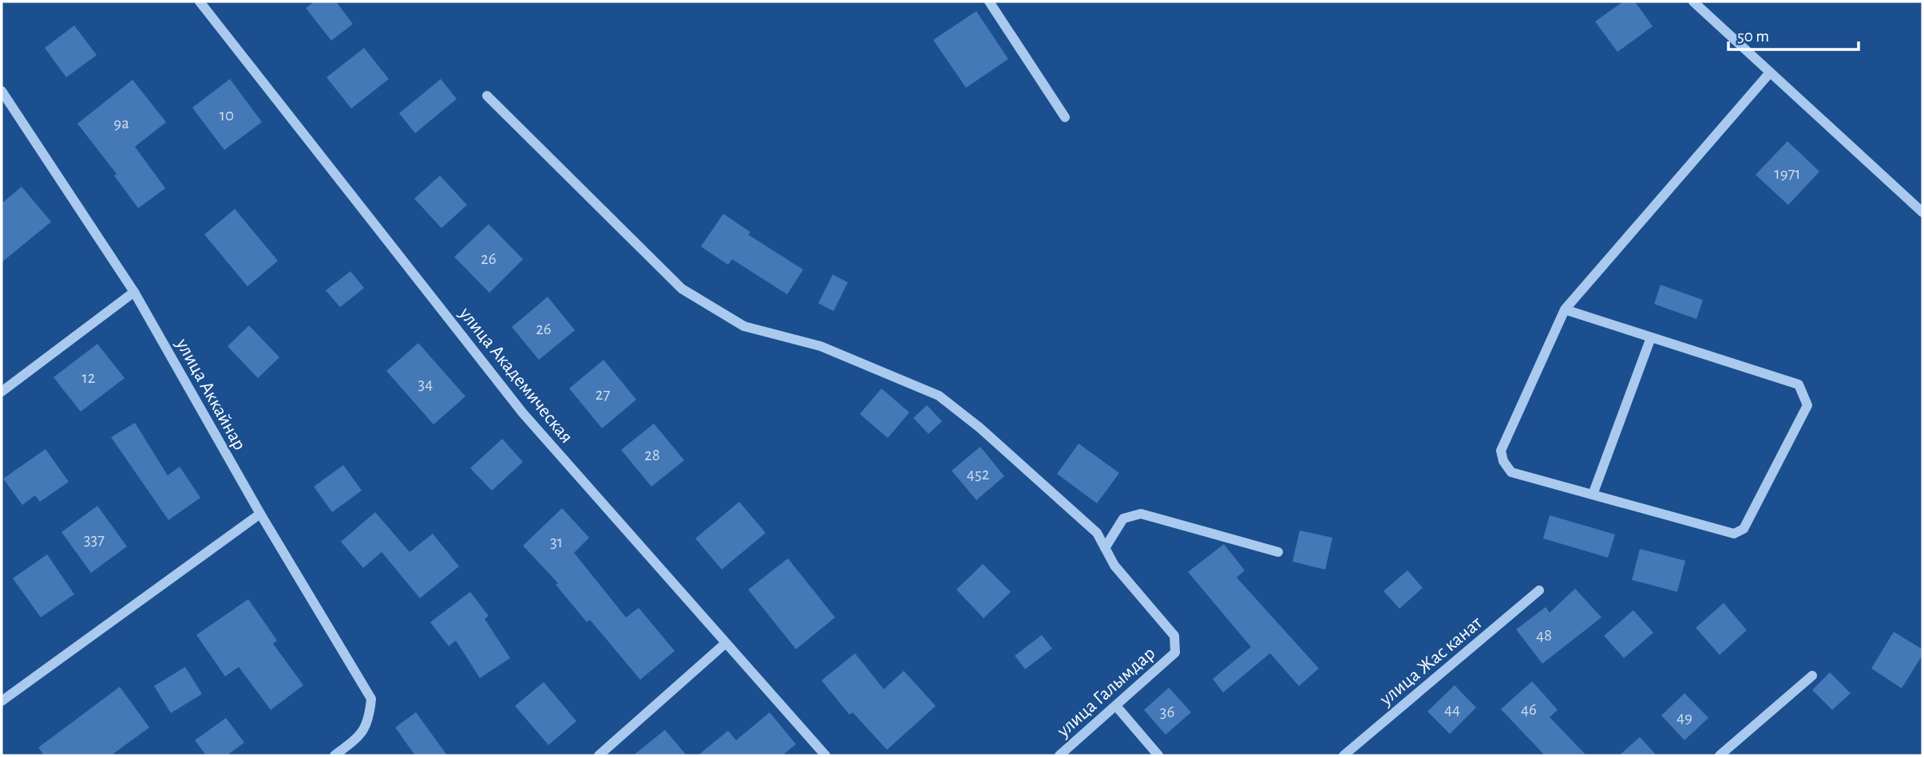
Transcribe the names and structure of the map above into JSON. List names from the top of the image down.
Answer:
{
  "streets": {
    "street": [
      "улица Академическая",
      "улица Аккайнар",
      "улица Жас канат",
      "улица Галымдар"
    ]
  },
  "house_numbers": [
    "10",
    "9а",
    "1971",
    "26",
    "26",
    "12",
    "34",
    "27",
    "28",
    "452",
    "337",
    "31",
    "48",
    "44",
    "46",
    "36",
    "49"
  ],
  "scale_bar": "50 m"
}
